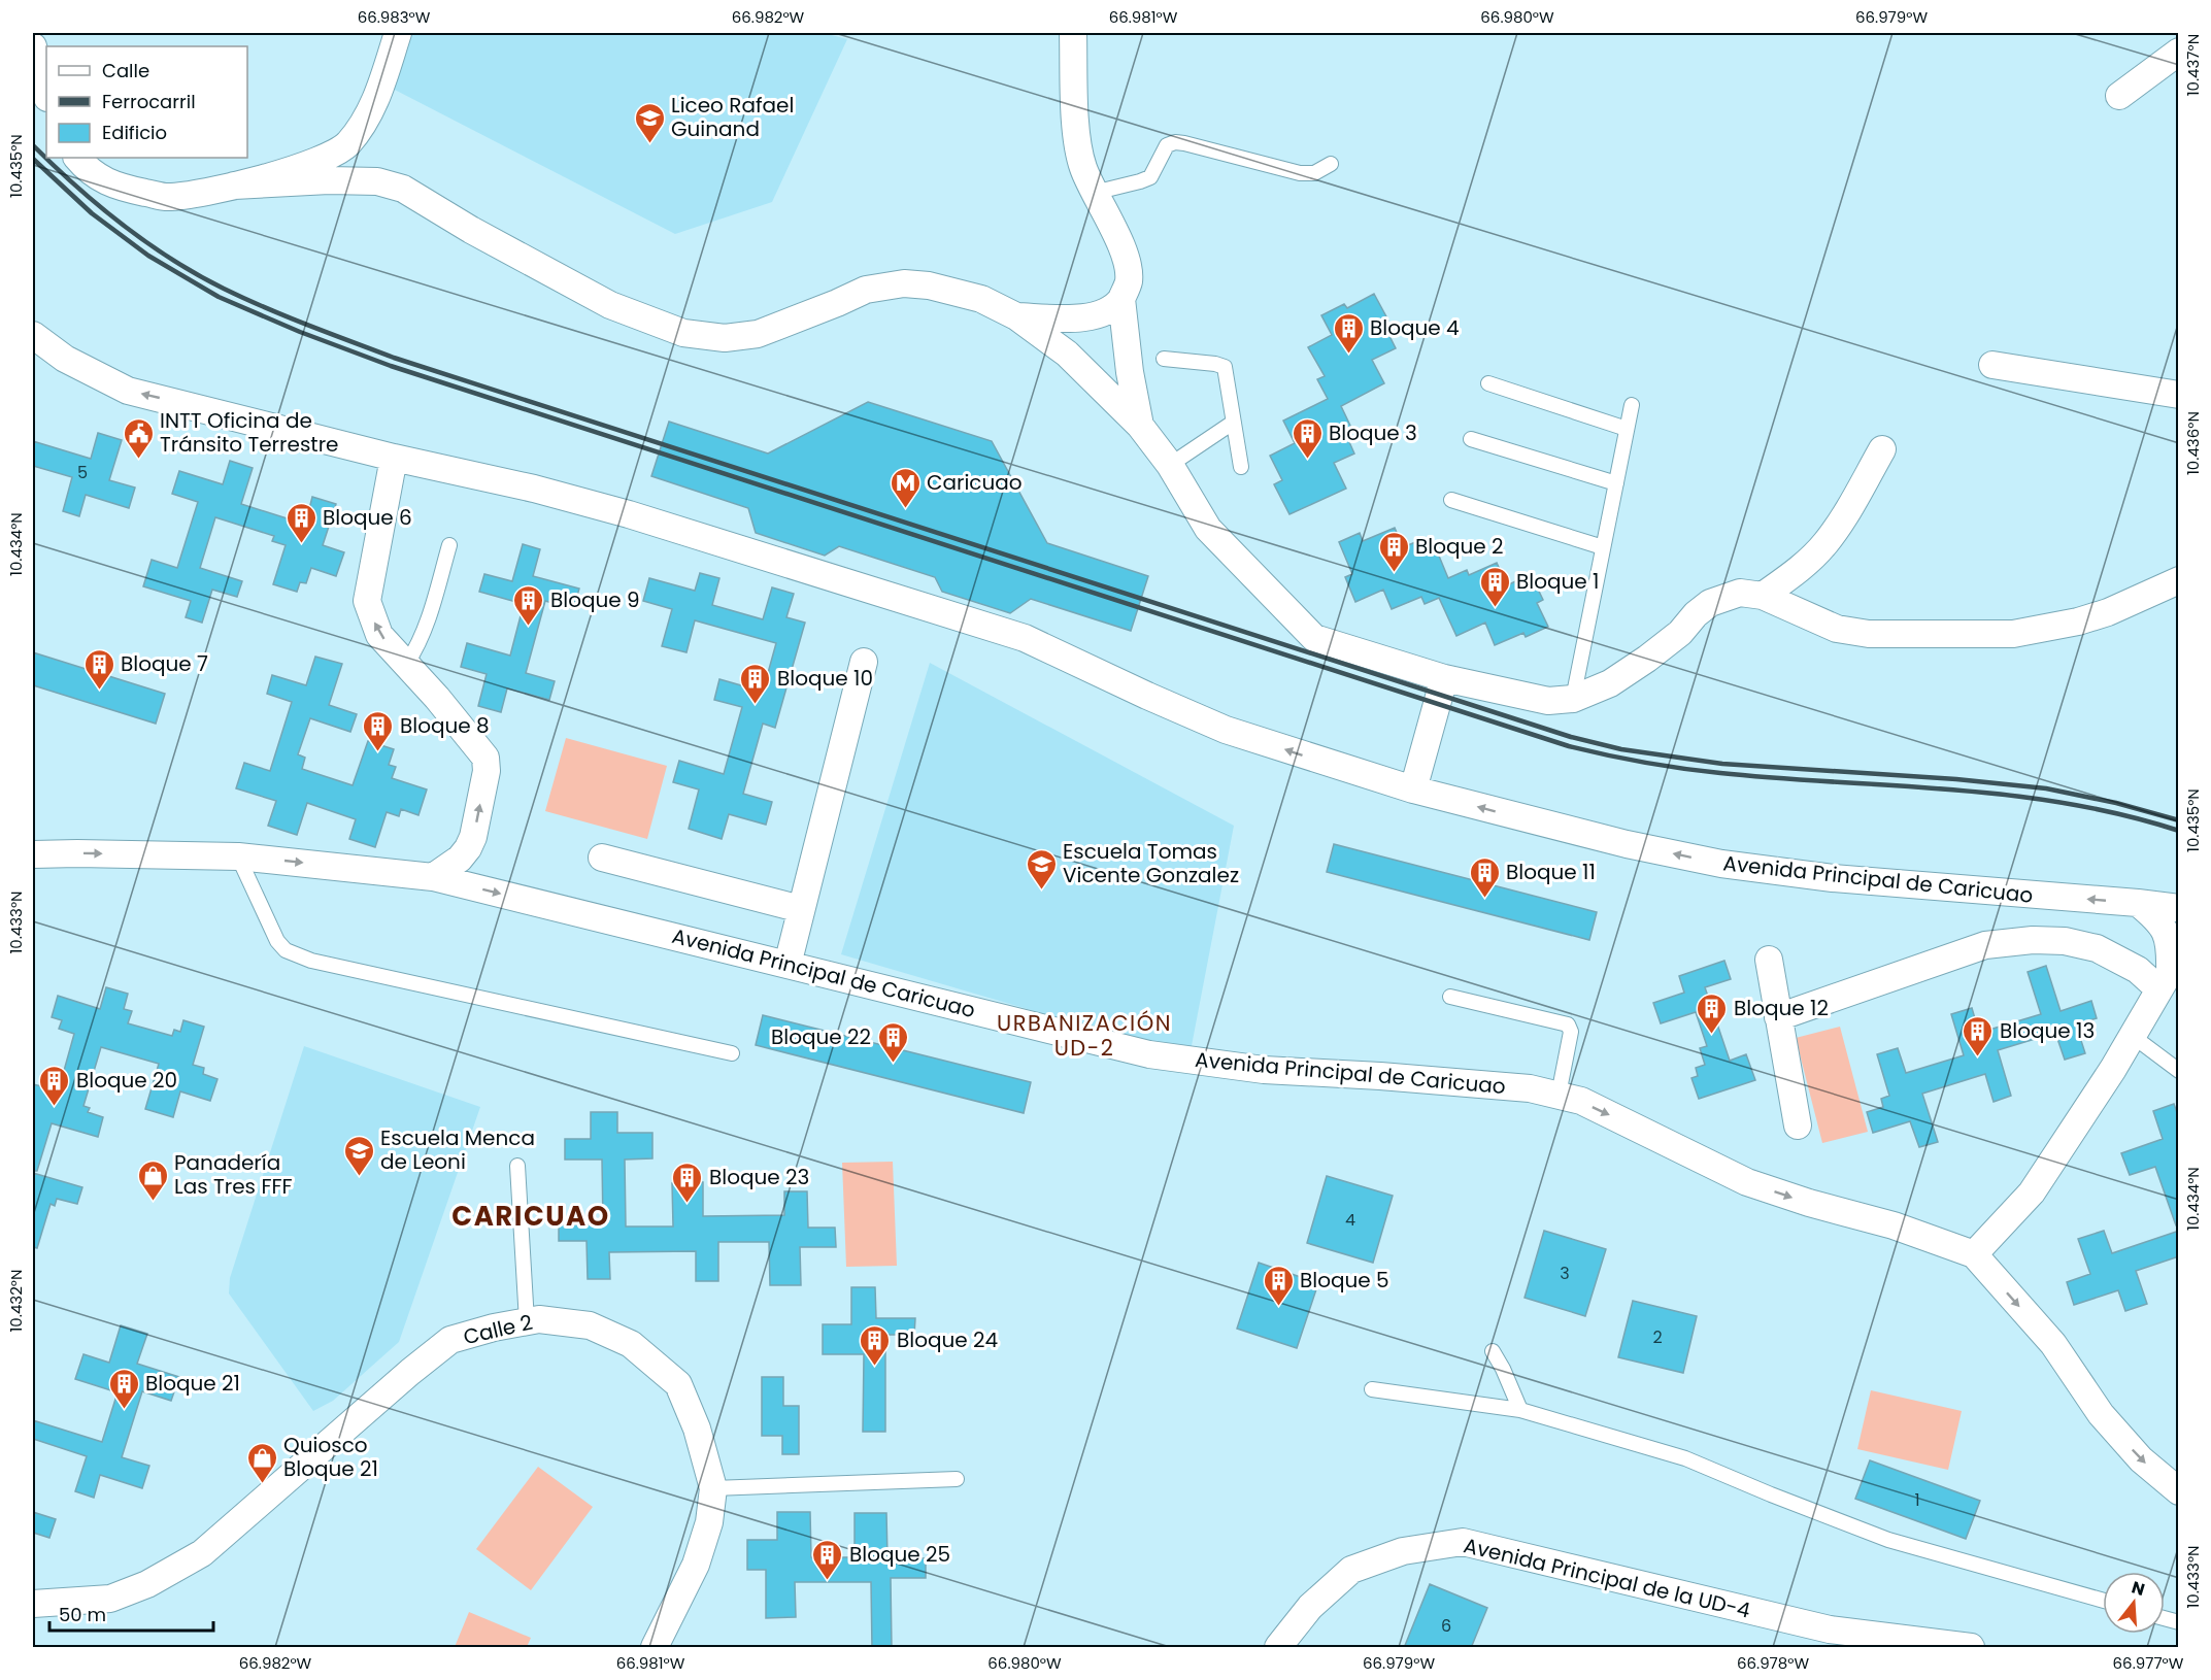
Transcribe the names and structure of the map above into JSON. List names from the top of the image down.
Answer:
{
  "streets": {
    "street": ["Avenida Principal de Caricuao", "Calle 2", "Avenida Principal de la UD-4"]
  },
  "districts": ["URBANIZACIÓN UD-2", "CARICUAO"],
  "places": {
    "school or university": ["Liceo Rafael Guinand", "Escuela Tomas Vicente Gonzalez", "Escuela Menca de Leoni"],
    "building": [
      "Bloque 4",
      "Bloque 3",
      "Bloque 6",
      "Bloque 2",
      "Bloque 1",
      "Bloque 9",
      "Bloque 7",
      "Bloque 10",
      "Bloque 8",
      "Bloque 11",
      "Bloque 12",
      "Bloque 13",
      "Bloque 22",
      "Bloque 20",
      "Bloque 23",
      "Bloque 5",
      "Bloque 24",
      "Bloque 21",
      "Bloque 25"
    ],
    "public building": ["INTT Oficina de Tránsito Terrestre"],
    "metro station": ["Caricuao"],
    "shop": ["Panadería Las Tres FFF", "Quiosco Bloque 21"]
  },
  "house_numbers": [
    "5",
    "4",
    "3",
    "2",
    "1",
    "6"
  ],
  "legend": ["Calle", "Ferrocarril", "Edificio"],
  "scale_bar": "50 m",
  "north": "top",
  "coordinates": [
    "66.983°W",
    "66.982°W",
    "66.981°W",
    "66.980°W",
    "66.979°W",
    "10.437°N",
    "10.435°N",
    "10.436°N",
    "10.434°N",
    "10.433°N",
    "10.432°N",
    "66.978°W",
    "66.977°W"
  ]
}
